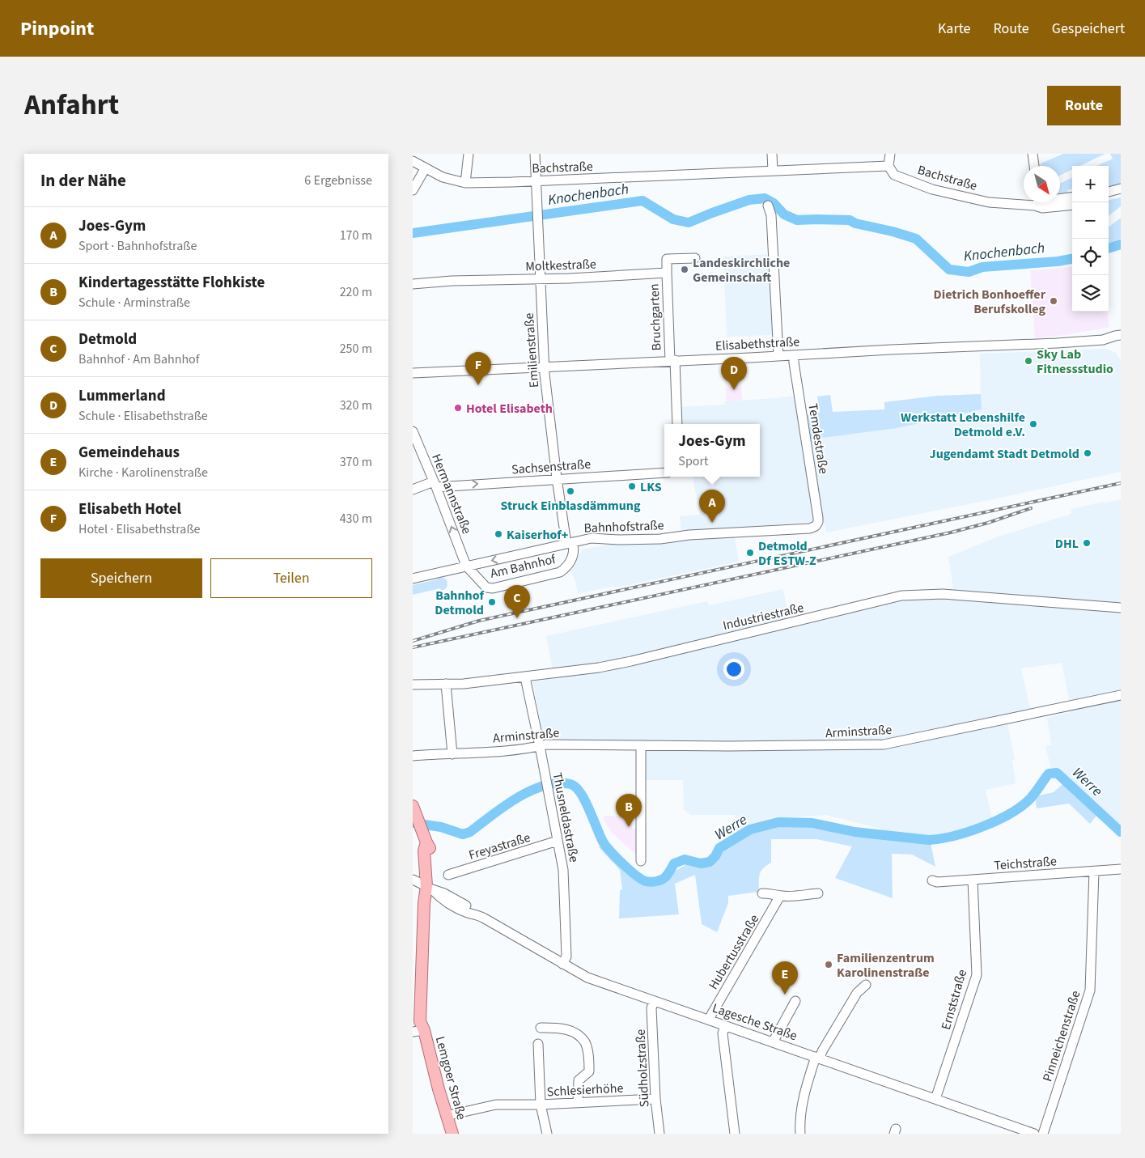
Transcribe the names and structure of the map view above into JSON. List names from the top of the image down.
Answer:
{
  "streets": {
    "main road": ["Lemgoer Straße"],
    "street": [
      "Bachstraße",
      "Moltkestraße",
      "Bruchgarten",
      "Elisabethstraße",
      "Emilienstraße",
      "Temdestraße",
      "Sachsenstraße",
      "Hermannstraße",
      "Bahnhofstraße",
      "Am Bahnhof",
      "Industriestraße",
      "Arminstraße",
      "Thusneldastraße",
      "Freyastraße",
      "Teichstraße",
      "Hubertusstraße",
      "Ernststraße",
      "Lagesche Straße",
      "Pinneichenstraße",
      "Südholzstraße",
      "Schlesierhöhe"
    ]
  },
  "crossings": [
    ["Bachstraße", "Emilienstraße"],
    ["Moltkestraße", "Bruchgarten"],
    ["Moltkestraße", "Emilienstraße"],
    ["Bruchgarten", "Elisabethstraße"],
    ["Elisabethstraße", "Emilienstraße"],
    ["Elisabethstraße", "Temdestraße"],
    ["Emilienstraße", "Sachsenstraße"],
    ["Emilienstraße", "Bahnhofstraße"],
    ["Emilienstraße", "Am Bahnhof"],
    ["Temdestraße", "Bahnhofstraße"],
    ["Sachsenstraße", "Hermannstraße"],
    ["Hermannstraße", "Bahnhofstraße"],
    ["Hermannstraße", "Am Bahnhof"],
    ["Bahnhofstraße", "Am Bahnhof"],
    ["Industriestraße", "Thusneldastraße"],
    ["Arminstraße", "Thusneldastraße"],
    ["Thusneldastraße", "Freyastraße"],
    ["Thusneldastraße", "Lagesche Straße"],
    ["Teichstraße", "Ernststraße"],
    ["Teichstraße", "Pinneichenstraße"],
    ["Hubertusstraße", "Lagesche Straße"],
    ["Ernststraße", "Lagesche Straße"],
    ["Lagesche Straße", "Südholzstraße"],
    ["Lagesche Straße", "Lemgoer Straße"],
    ["Südholzstraße", "Schlesierhöhe"],
    ["Lemgoer Straße", "Schlesierhöhe"]
  ],
  "one_way": ["Sachsenstraße", "Hermannstraße"],
  "water": ["Knochenbach", "Werre"],
  "places": [
    "Landeskirchliche Gemeinschaft",
    "Dietrich Bonhoeffer Berufskolleg",
    "Sky Lab Fitnessstudio",
    "Hotel Elisabeth",
    "Werkstatt Lebenshilfe Detmold e.V.",
    "Jugendamt Stadt Detmold",
    "LKS",
    "Struck Einblasdämmung",
    "Kaiserhof+",
    "DHL",
    "Detmold Df ESTW-Z",
    "Bahnhof Detmold",
    "Familienzentrum Karolinenstraße"
  ],
  "north": "bottom right",
  "page": {
    "header": "Pinpoint",
    "nav": ["Karte", "Route", "Gespeichert"],
    "title": "Anfahrt",
    "buttons": [
      "Route",
      ["Speichern", "Teilen"]
    ],
    "heading": ["In der Nähe", "6 Ergebnisse"],
    "map_buttons": ["+", "−"],
    "list": [
      {
        "mark": "A",
        "name": "Joes-Gym",
        "note": "Sport · Bahnhofstraße",
        "value": "170 m"
      },
      {
        "mark": "B",
        "name": "Kindertagesstätte Flohkiste",
        "note": "Schule · Arminstraße",
        "value": "220 m"
      },
      {
        "mark": "C",
        "name": "Detmold",
        "note": "Bahnhof · Am Bahnhof",
        "value": "250 m"
      },
      {
        "mark": "D",
        "name": "Lummerland",
        "note": "Schule · Elisabethstraße",
        "value": "320 m"
      },
      {
        "mark": "E",
        "name": "Gemeindehaus",
        "note": "Kirche · Karolinenstraße",
        "value": "370 m"
      },
      {
        "mark": "F",
        "name": "Elisabeth Hotel",
        "note": "Hotel · Elisabethstraße",
        "value": "430 m"
      }
    ],
    "pins": [
      "F",
      "D",
      "A",
      "C",
      "B",
      "E"
    ],
    "popup": ["Joes-Gym", "Sport"]
  }
}
